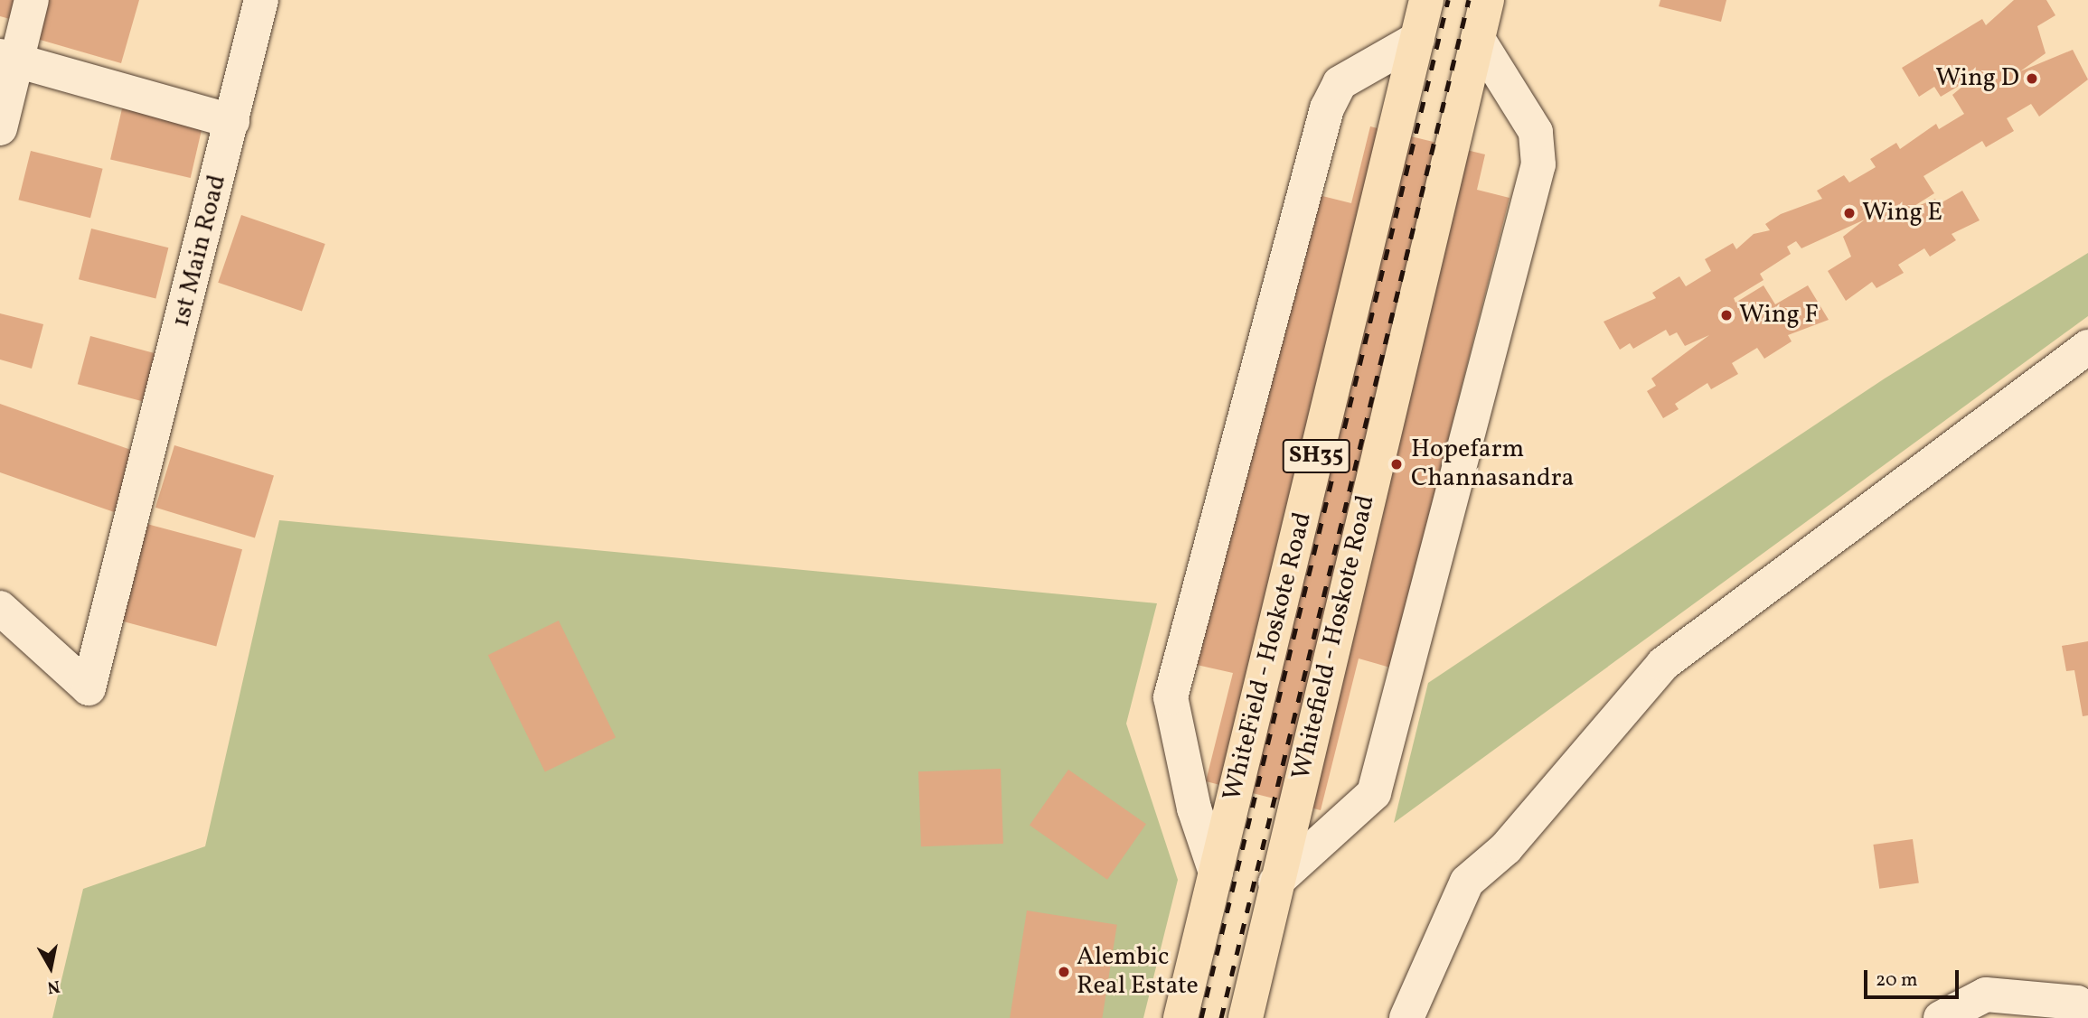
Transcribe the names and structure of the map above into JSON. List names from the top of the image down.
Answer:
{
  "streets": {
    "main road": ["SH35", "Whitefield - Hoskote Road", "WhiteField - Hoskote Road"],
    "street": ["1st Main Road"]
  },
  "places": [
    "Wing D",
    "Wing E",
    "Wing F",
    "Hopefarm Channasandra",
    "Alembic Real Estate"
  ],
  "scale_bar": "20 m",
  "north": "bottom"
}
